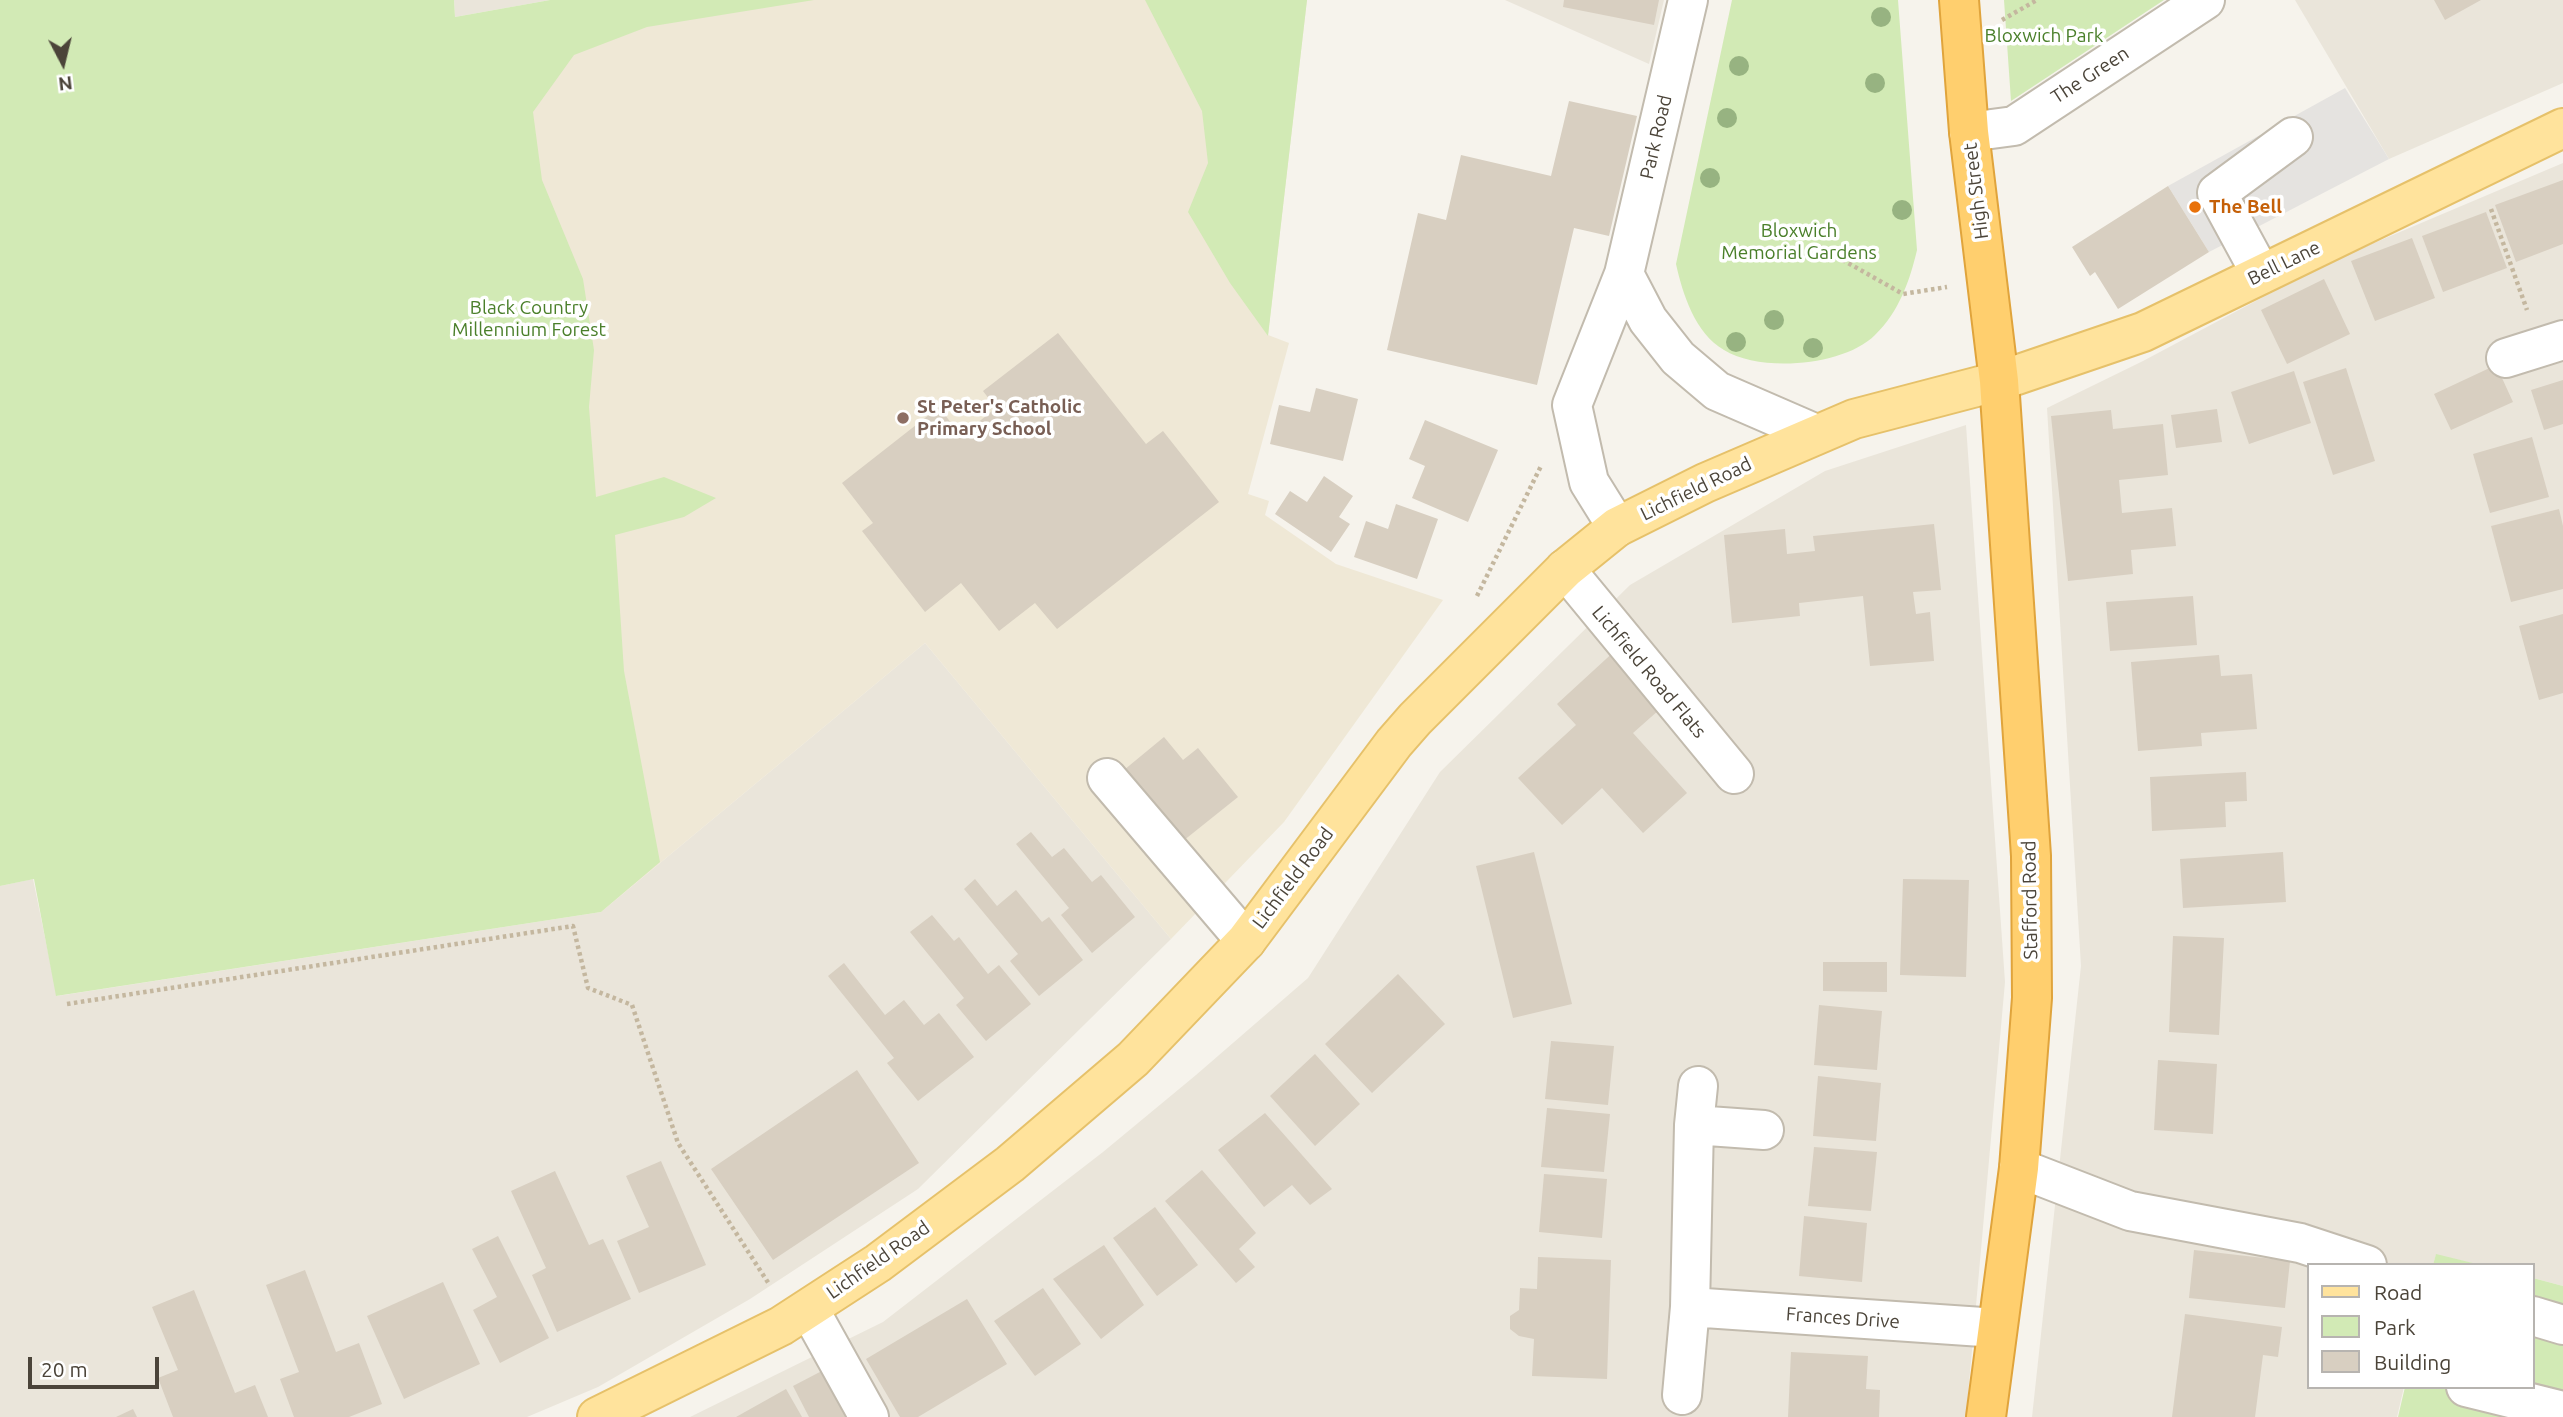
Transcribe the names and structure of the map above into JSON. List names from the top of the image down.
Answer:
{
  "streets": {
    "highway": ["High Street", "Stafford Road"],
    "main road": ["Bell Lane", "Lichfield Road"],
    "street": [
      "The Green",
      "Park Road",
      "Lichfield Road Flats",
      "Frances Drive"
    ]
  },
  "crossings": [
    ["The Green", "High Street"],
    ["Park Road", "Lichfield Road"],
    ["High Street", "Bell Lane"],
    ["High Street", "Lichfield Road"],
    ["High Street", "Stafford Road"],
    ["Bell Lane", "Lichfield Road"],
    ["Bell Lane", "Stafford Road"],
    ["Lichfield Road", "Lichfield Road Flats"],
    ["Lichfield Road", "Stafford Road"],
    ["Stafford Road", "Frances Drive"]
  ],
  "parks": ["Bloxwich Park", "Bloxwich Memorial Gardens", "Black Country Millennium Forest"],
  "places": ["The Bell", "St Peter's Catholic Primary School"],
  "legend": ["Road", "Park", "Building"],
  "scale_bar": "20 m",
  "north": "bottom"
}
